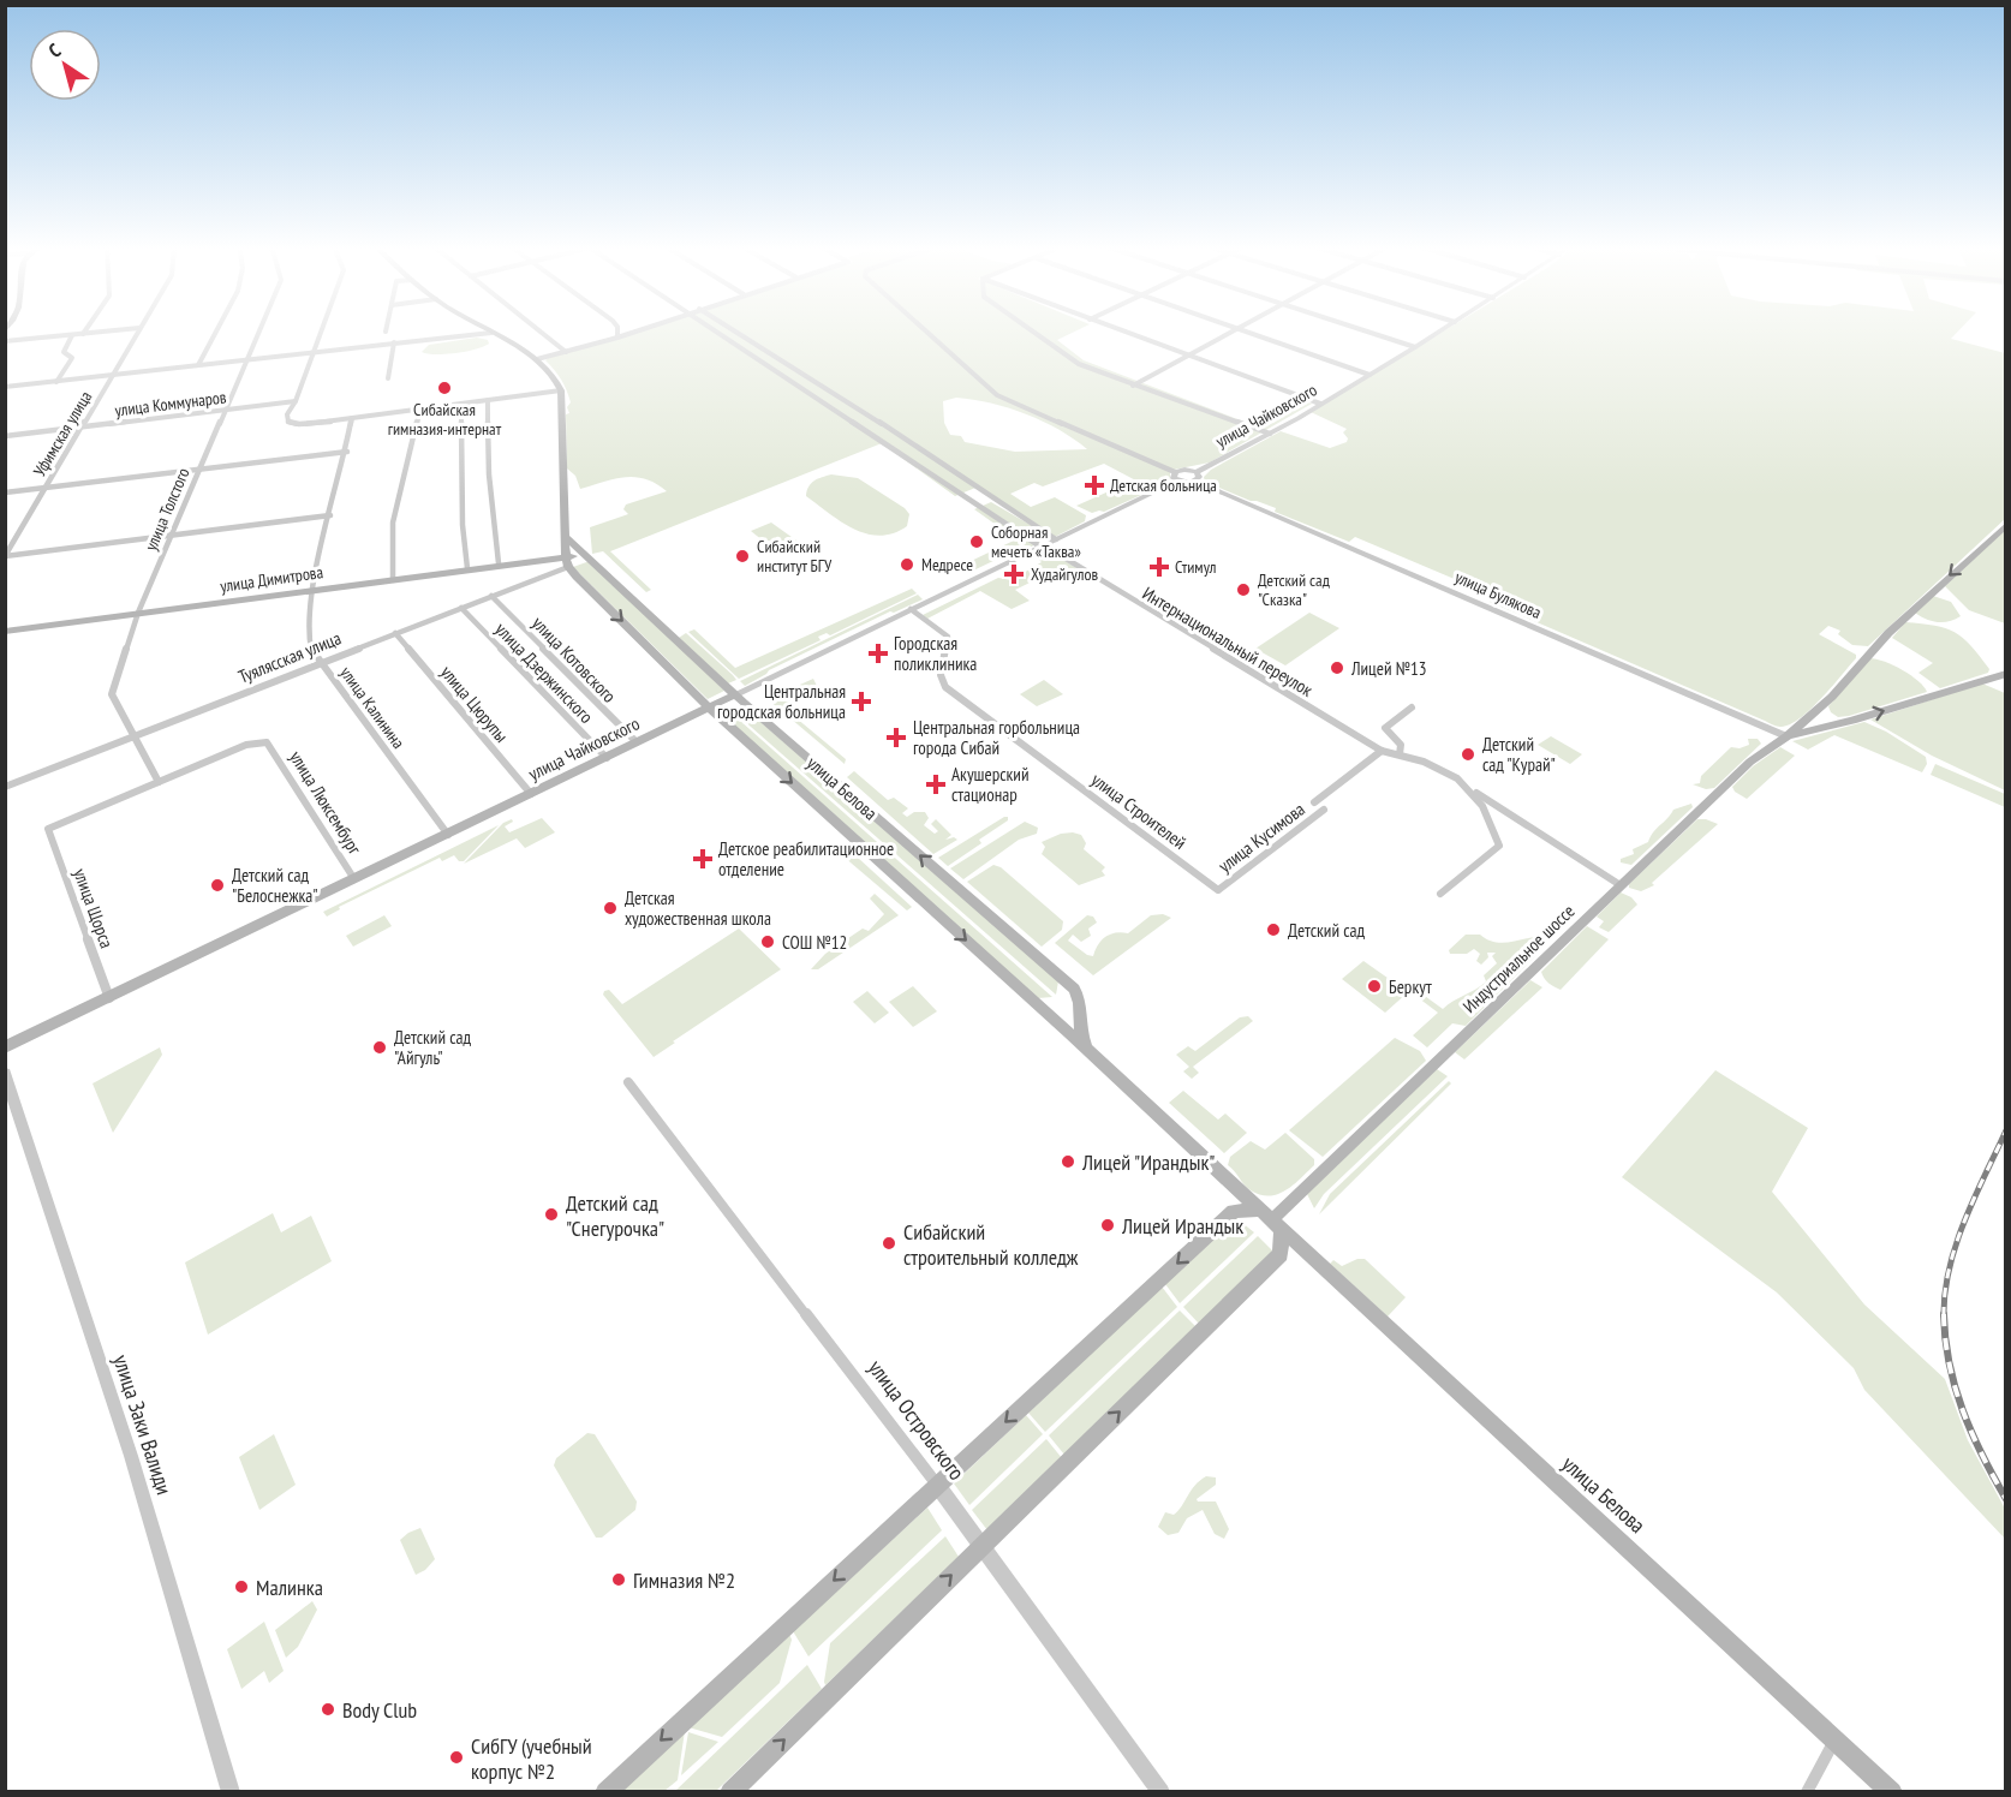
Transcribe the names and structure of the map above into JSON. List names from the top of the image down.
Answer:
{
  "streets": {
    "main road": [
      "улица Чайковского",
      "улица Димитрова",
      "Туялясская улица",
      "улица Белова",
      "Индустриальное шоссе"
    ],
    "street": [
      "улица Коммунаров",
      "Уфимская улица",
      "улица Толстого",
      "улица Булякова",
      "Интернациональный переулок",
      "улица Котовского",
      "улица Дзержинского",
      "улица Цюрупы",
      "улица Калинина",
      "улица Люксембург",
      "улица Строителей",
      "улица Кусимова",
      "улица Щорса",
      "улица Островского",
      "улица Заки Валиди"
    ]
  },
  "crossings": [
    ["улица Коммунаров", "Уфимская улица"],
    ["улица Коммунаров", "улица Толстого"],
    ["улица Чайковского", "улица Булякова"],
    ["улица Чайковского", "Интернациональный переулок"],
    ["улица Чайковского", "улица Котовского"],
    ["улица Чайковского", "улица Дзержинского"],
    ["улица Чайковского", "улица Цюрупы"],
    ["улица Чайковского", "улица Калинина"],
    ["улица Чайковского", "улица Белова"],
    ["улица Чайковского", "улица Люксембург"],
    ["улица Чайковского", "улица Строителей"],
    ["улица Чайковского", "улица Щорса"],
    ["улица Толстого", "улица Димитрова"],
    ["улица Толстого", "Туялясская улица"],
    ["улица Толстого", "улица Люксембург"],
    ["улица Толстого", "улица Щорса"],
    ["улица Димитрова", "Туялясская улица"],
    ["улица Димитрова", "улица Калинина"],
    ["улица Димитрова", "улица Белова"],
    ["улица Булякова", "Индустриальное шоссе"],
    ["Интернациональный переулок", "улица Кусимова"],
    ["Интернациональный переулок", "Индустриальное шоссе"],
    ["Туялясская улица", "улица Котовского"],
    ["Туялясская улица", "улица Дзержинского"],
    ["Туялясская улица", "улица Цюрупы"],
    ["Туялясская улица", "улица Калинина"],
    ["Туялясская улица", "улица Белова"],
    ["улица Люксембург", "улица Щорса"],
    ["улица Строителей", "улица Кусимова"]
  ],
  "places": {
    "other": [
      "Сибайская гимназия-интернат",
      "Соборная мечеть «Таква»",
      "Сибайский институт БГУ",
      "Медресе",
      "Детский сад \"Сказка\"",
      "Лицей №13",
      "Детский сад \"Курай\"",
      "Детский сад \"Белоснежка\"",
      "Детская художественная школа",
      "Детский сад",
      "СОШ №12",
      "Беркут",
      "Детский сад \"Айгуль\"",
      "Лицей \"Ирандык\"",
      "Детский сад \"Снегурочка\"",
      "Лицей Ирандык",
      "Сибайский строительный колледж",
      "Гимназия №2",
      "Малинка",
      "Body Club",
      "СибГУ (учебный корпус №2"
    ],
    "health": [
      "Детская больница",
      "Стимул",
      "Худайгулов",
      "Городская поликлиника",
      "Центральная городская больница",
      "Центральная горбольница города Сибай",
      "Акушерский стационар",
      "Детское реабилитационное отделение"
    ]
  },
  "north": "top left"
}
